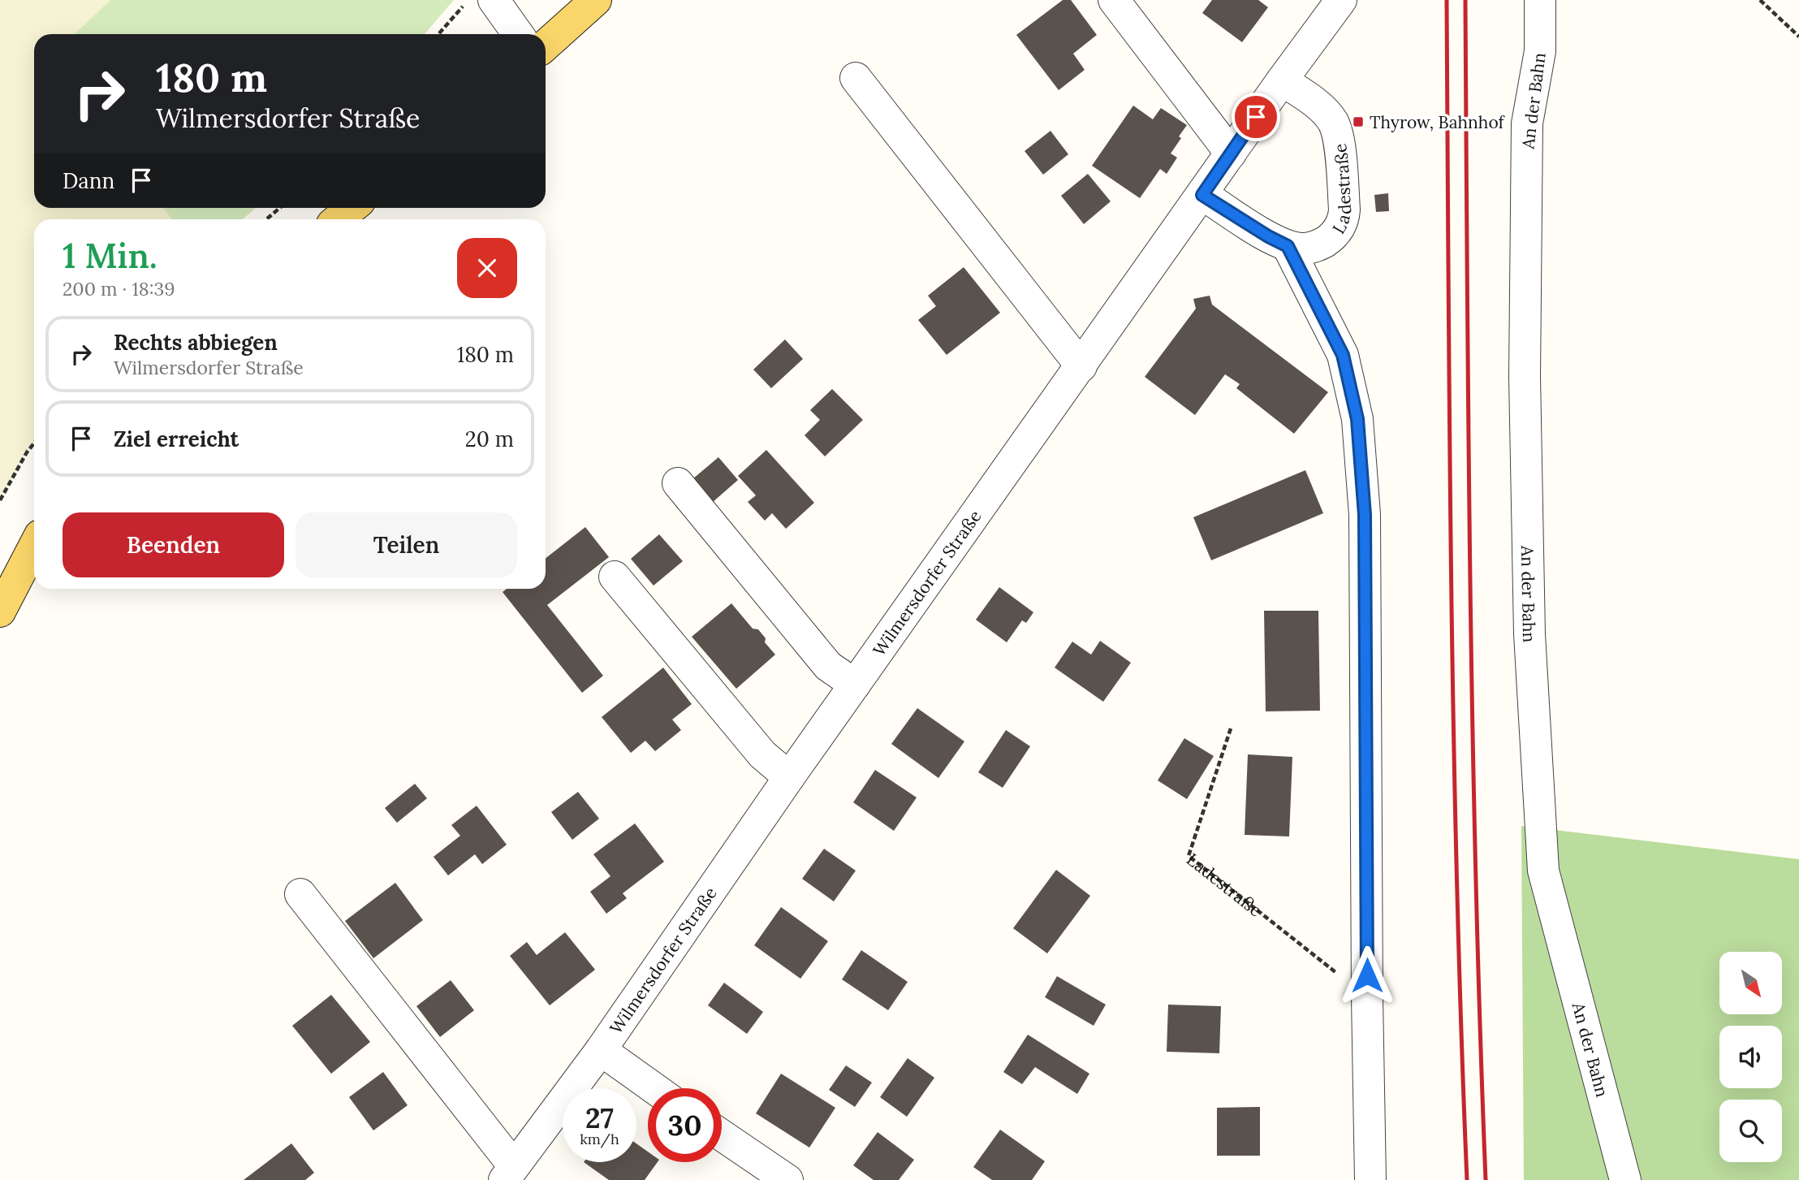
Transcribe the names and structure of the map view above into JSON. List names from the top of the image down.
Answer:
{
  "streets": {
    "street": ["An der Bahn", "Ladestraße", "Wilmersdorfer Straße"]
  },
  "crossings": [
    ["Ladestraße", "Wilmersdorfer Straße"]
  ],
  "places": {
    "transit": ["Thyrow, Bahnhof"]
  },
  "north": "bottom right",
  "page": {
    "turn": ["180 m", "Wilmersdorfer Straße"],
    "then": "Dann",
    "heading": ["1 Min.", "200 m · 18:39"],
    "list": [
      {
        "name": "Rechts abbiegen",
        "note": "Wilmersdorfer Straße",
        "value": "180 m"
      },
      {
        "name": "Ziel erreicht",
        "value": "20 m"
      }
    ],
    "buttons": ["Beenden", "Teilen"],
    "speed": "27 km/h",
    "limit": "30"
  }
}
